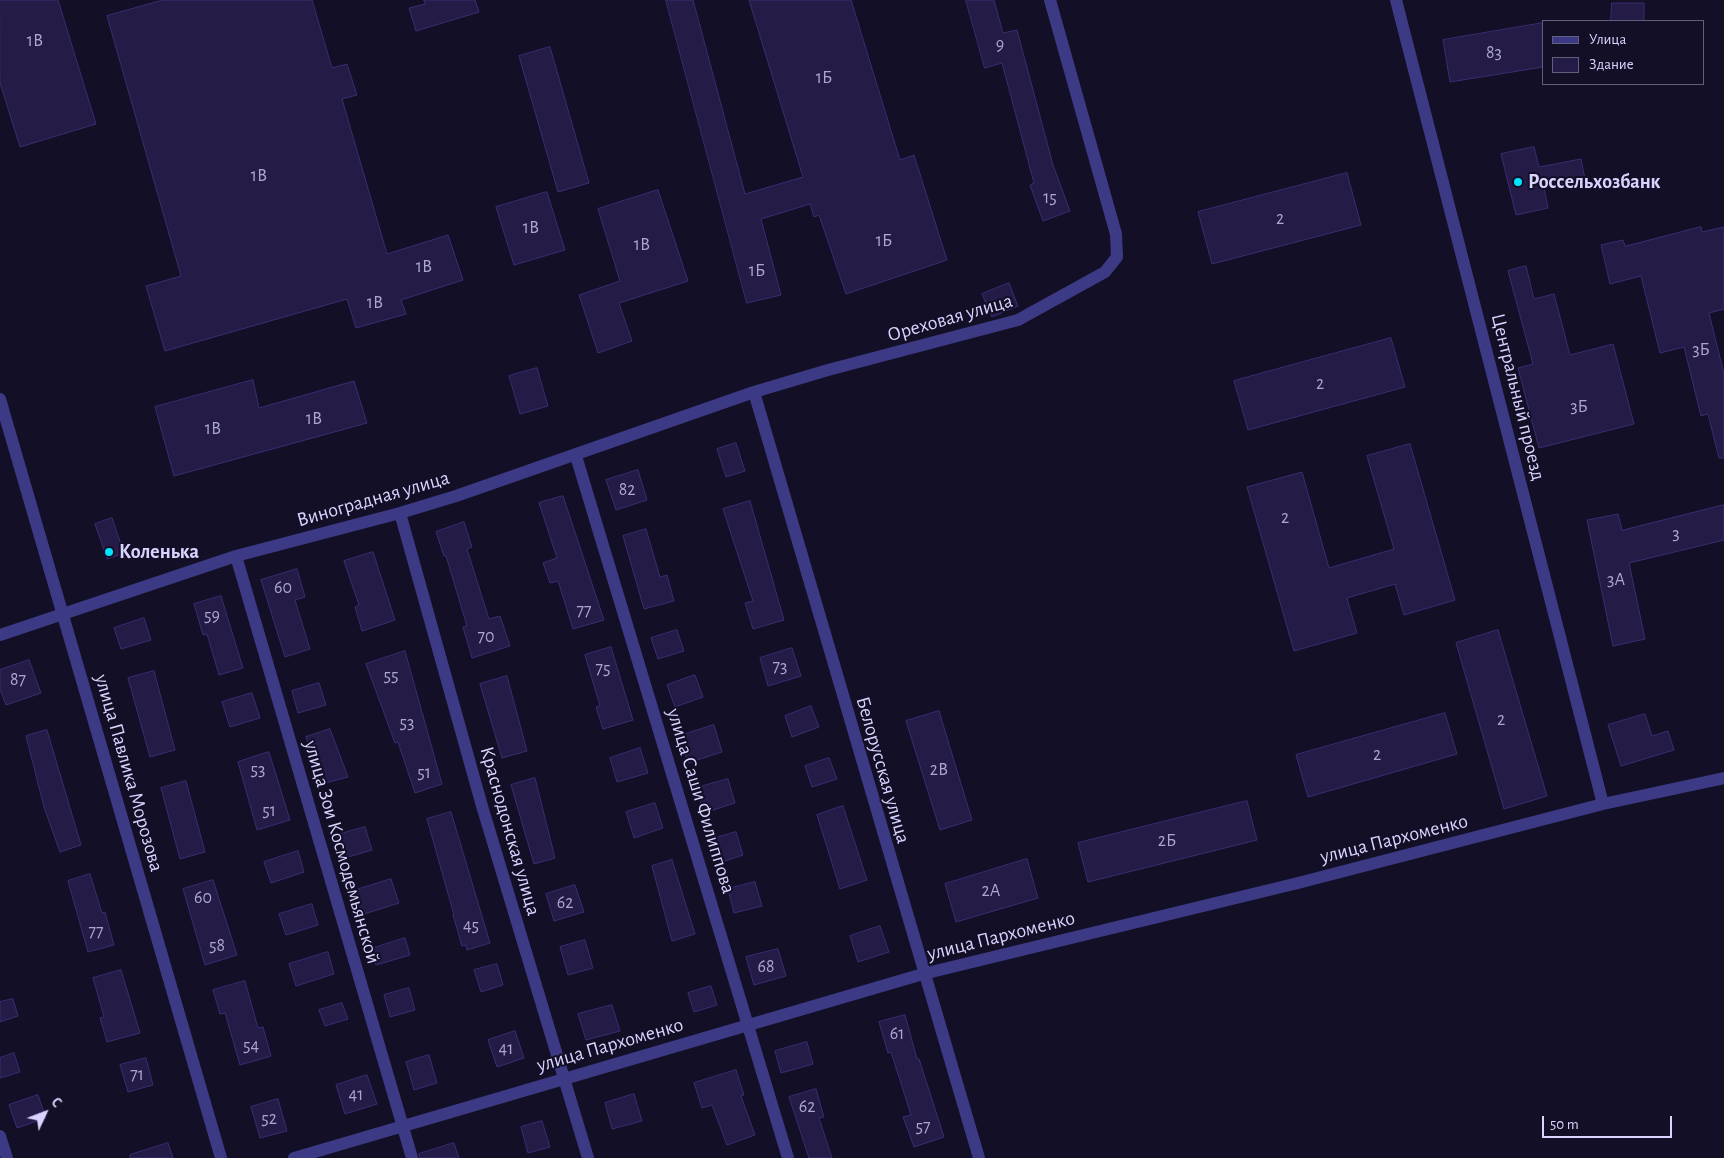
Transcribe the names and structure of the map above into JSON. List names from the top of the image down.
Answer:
{
  "streets": {
    "street": [
      "Ореховая улица",
      "Центральный проезд",
      "Виноградная улица",
      "Белорусская улица",
      "улица Павлика Морозова",
      "улица Саши Филиппова",
      "Краснодонская улица",
      "улица Пархоменко",
      "улица Зои Космодемьянской"
    ]
  },
  "crossings": [
    ["Ореховая улица", "Виноградная улица"],
    ["Ореховая улица", "Белорусская улица"],
    ["Центральный проезд", "улица Пархоменко"],
    ["Виноградная улица", "Белорусская улица"],
    ["Виноградная улица", "улица Павлика Морозова"],
    ["Виноградная улица", "улица Саши Филиппова"],
    ["Виноградная улица", "Краснодонская улица"],
    ["Виноградная улица", "улица Зои Космодемьянской"],
    ["Белорусская улица", "улица Пархоменко"],
    ["улица Саши Филиппова", "улица Пархоменко"],
    ["Краснодонская улица", "улица Пархоменко"],
    ["улица Пархоменко", "улица Зои Космодемьянской"]
  ],
  "places": ["Россельхозбанк", "Коленька"],
  "house_numbers": [
    "1В",
    "9",
    "83",
    "1Б",
    "1В",
    "15",
    "2",
    "1В",
    "1Б",
    "1В",
    "1В",
    "1Б",
    "1В",
    "3Б",
    "2",
    "3Б",
    "1В",
    "1В",
    "82",
    "2",
    "3",
    "3А",
    "60",
    "77",
    "59",
    "70",
    "73",
    "75",
    "55",
    "87",
    "2",
    "53",
    "2",
    "53",
    "2В",
    "51",
    "51",
    "2Б",
    "2А",
    "60",
    "62",
    "45",
    "77",
    "58",
    "68",
    "61",
    "54",
    "41",
    "71",
    "41",
    "62",
    "52",
    "57"
  ],
  "legend": ["Улица", "Здание"],
  "scale_bar": "50 m",
  "north": "top right"
}
